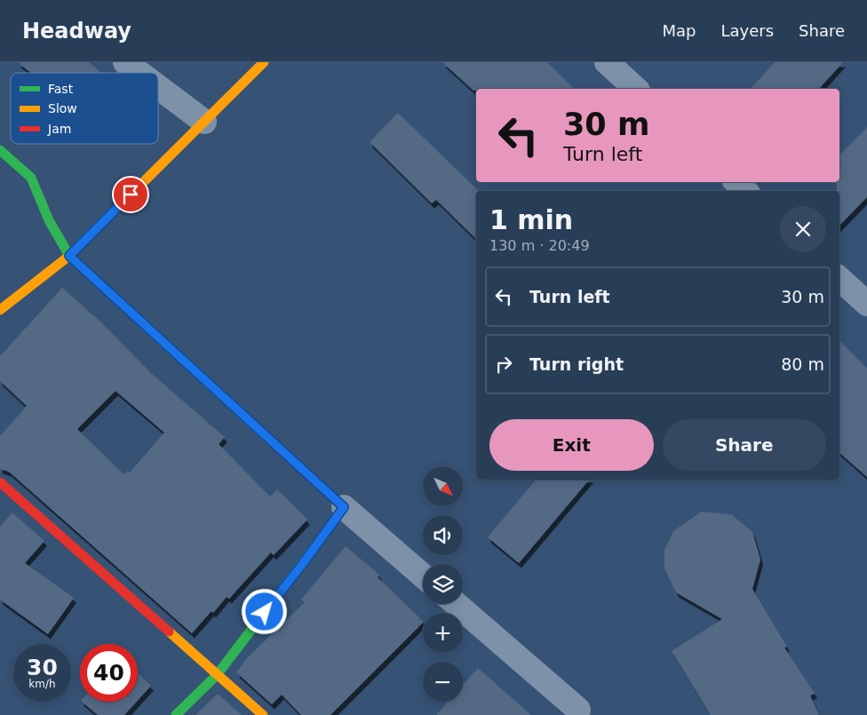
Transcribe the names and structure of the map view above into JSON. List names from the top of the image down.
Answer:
{
  "legend": ["Fast", "Slow", "Jam"],
  "north": "bottom right",
  "page": {
    "header": "Headway",
    "nav": ["Map", "Layers", "Share"],
    "turn": ["30 m", "Turn left"],
    "heading": ["1 min", "130 m · 20:49"],
    "list": [
      {
        "name": "Turn left",
        "value": "30 m"
      },
      {
        "name": "Turn right",
        "value": "80 m"
      }
    ],
    "buttons": ["Exit", "Share"],
    "map_buttons": ["+", "−"],
    "speed": "30 km/h",
    "limit": "40"
  }
}
